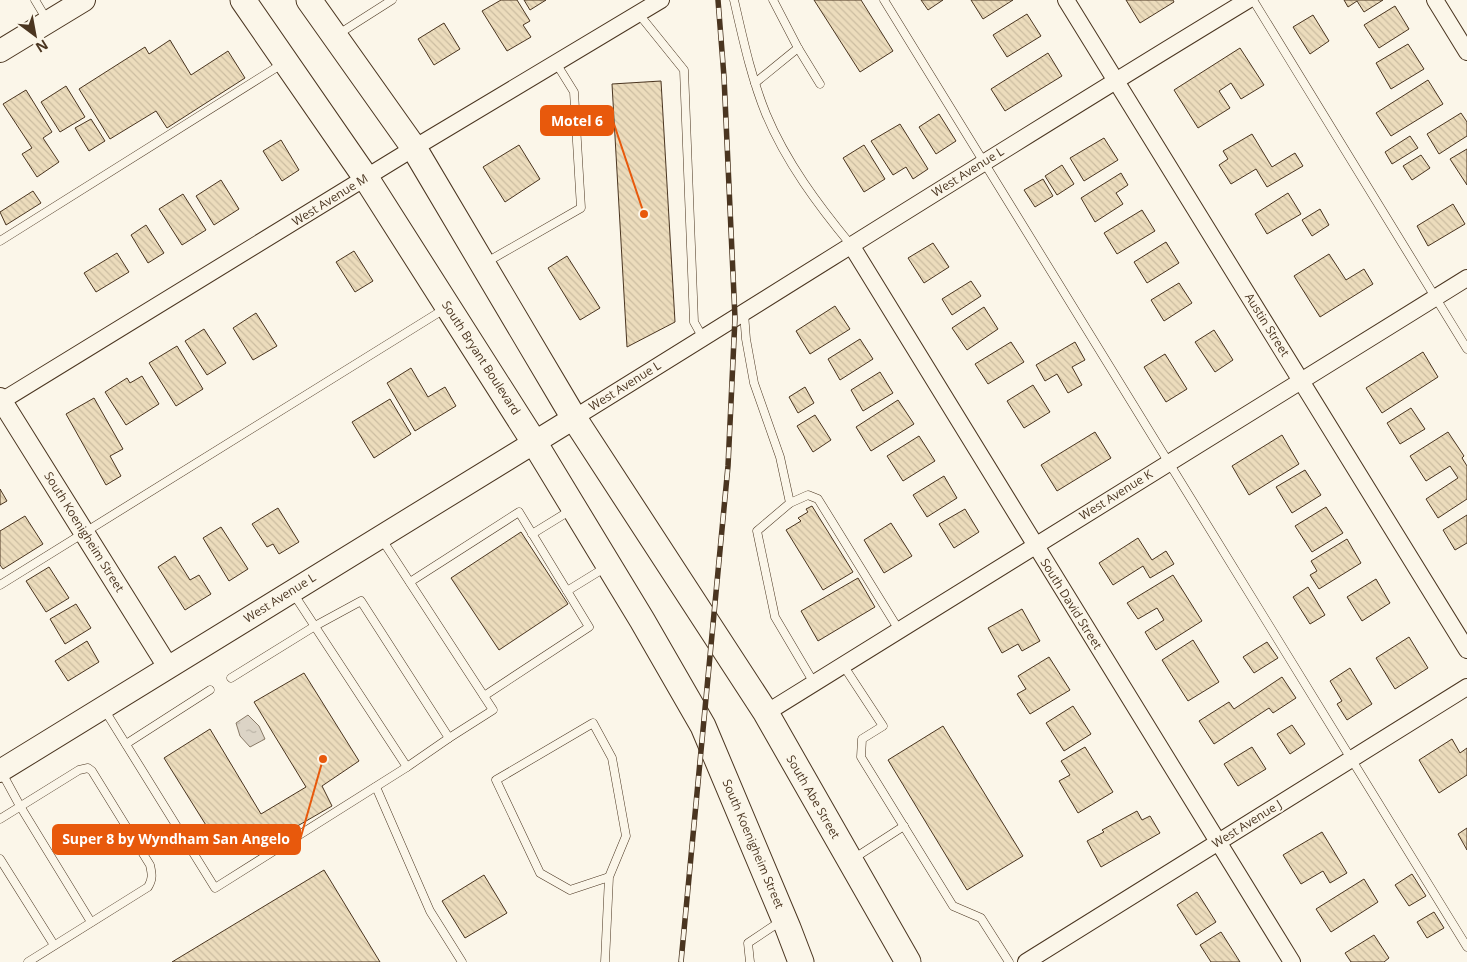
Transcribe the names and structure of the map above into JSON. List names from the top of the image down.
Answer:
{
  "streets": {
    "main road": [
      "West Avenue L",
      "South Bryant Boulevard",
      "South Koenigheim Street",
      "South Abe Street"
    ],
    "street": [
      "West Avenue M",
      "Austin Street",
      "West Avenue K",
      "South David Street",
      "West Avenue J"
    ]
  },
  "crossings": [
    ["West Avenue L", "Austin Street"],
    ["West Avenue L", "South Bryant Boulevard"],
    ["West Avenue L", "South Koenigheim Street"],
    ["West Avenue L", "South David Street"],
    ["West Avenue L", "South Abe Street"],
    ["West Avenue M", "South Bryant Boulevard"],
    ["West Avenue M", "South Koenigheim Street"],
    ["Austin Street", "West Avenue K"],
    ["South Bryant Boulevard", "South Koenigheim Street"],
    ["West Avenue K", "South David Street"],
    ["West Avenue K", "South Abe Street"],
    ["South David Street", "West Avenue J"]
  ],
  "places": ["Motel 6", "Super 8 by Wyndham San Angelo"],
  "north": "bottom right"
}
